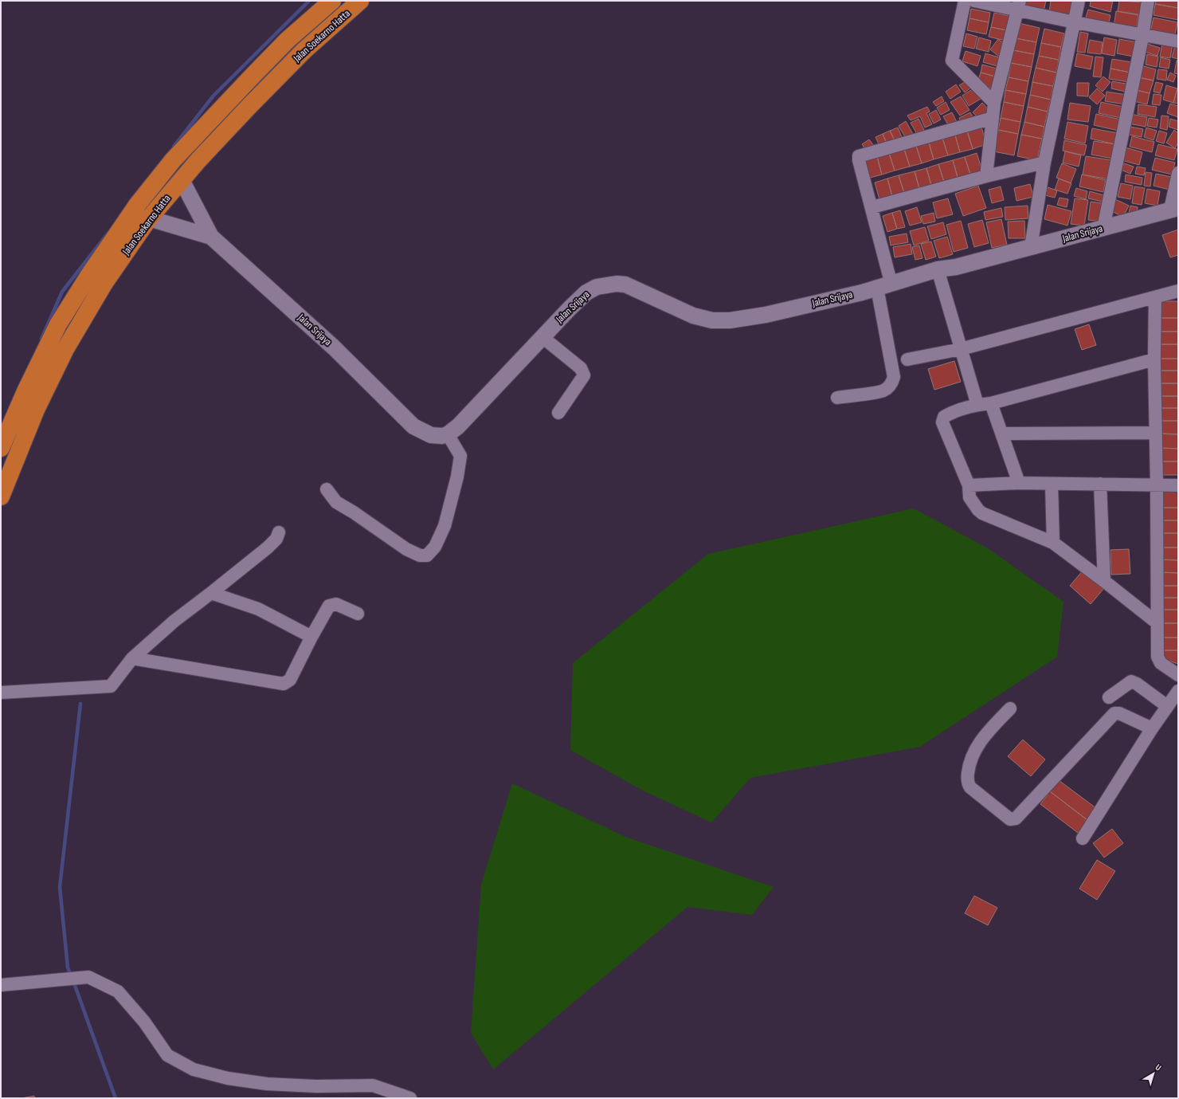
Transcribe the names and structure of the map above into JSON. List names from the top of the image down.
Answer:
{
  "streets": {
    "highway": ["Jalan Soekarno Hatta"],
    "street": ["Jalan Srijaya"]
  },
  "crossings": [
    ["Jalan Soekarno Hatta", "Jalan Srijaya"]
  ],
  "north": "top right"
}
